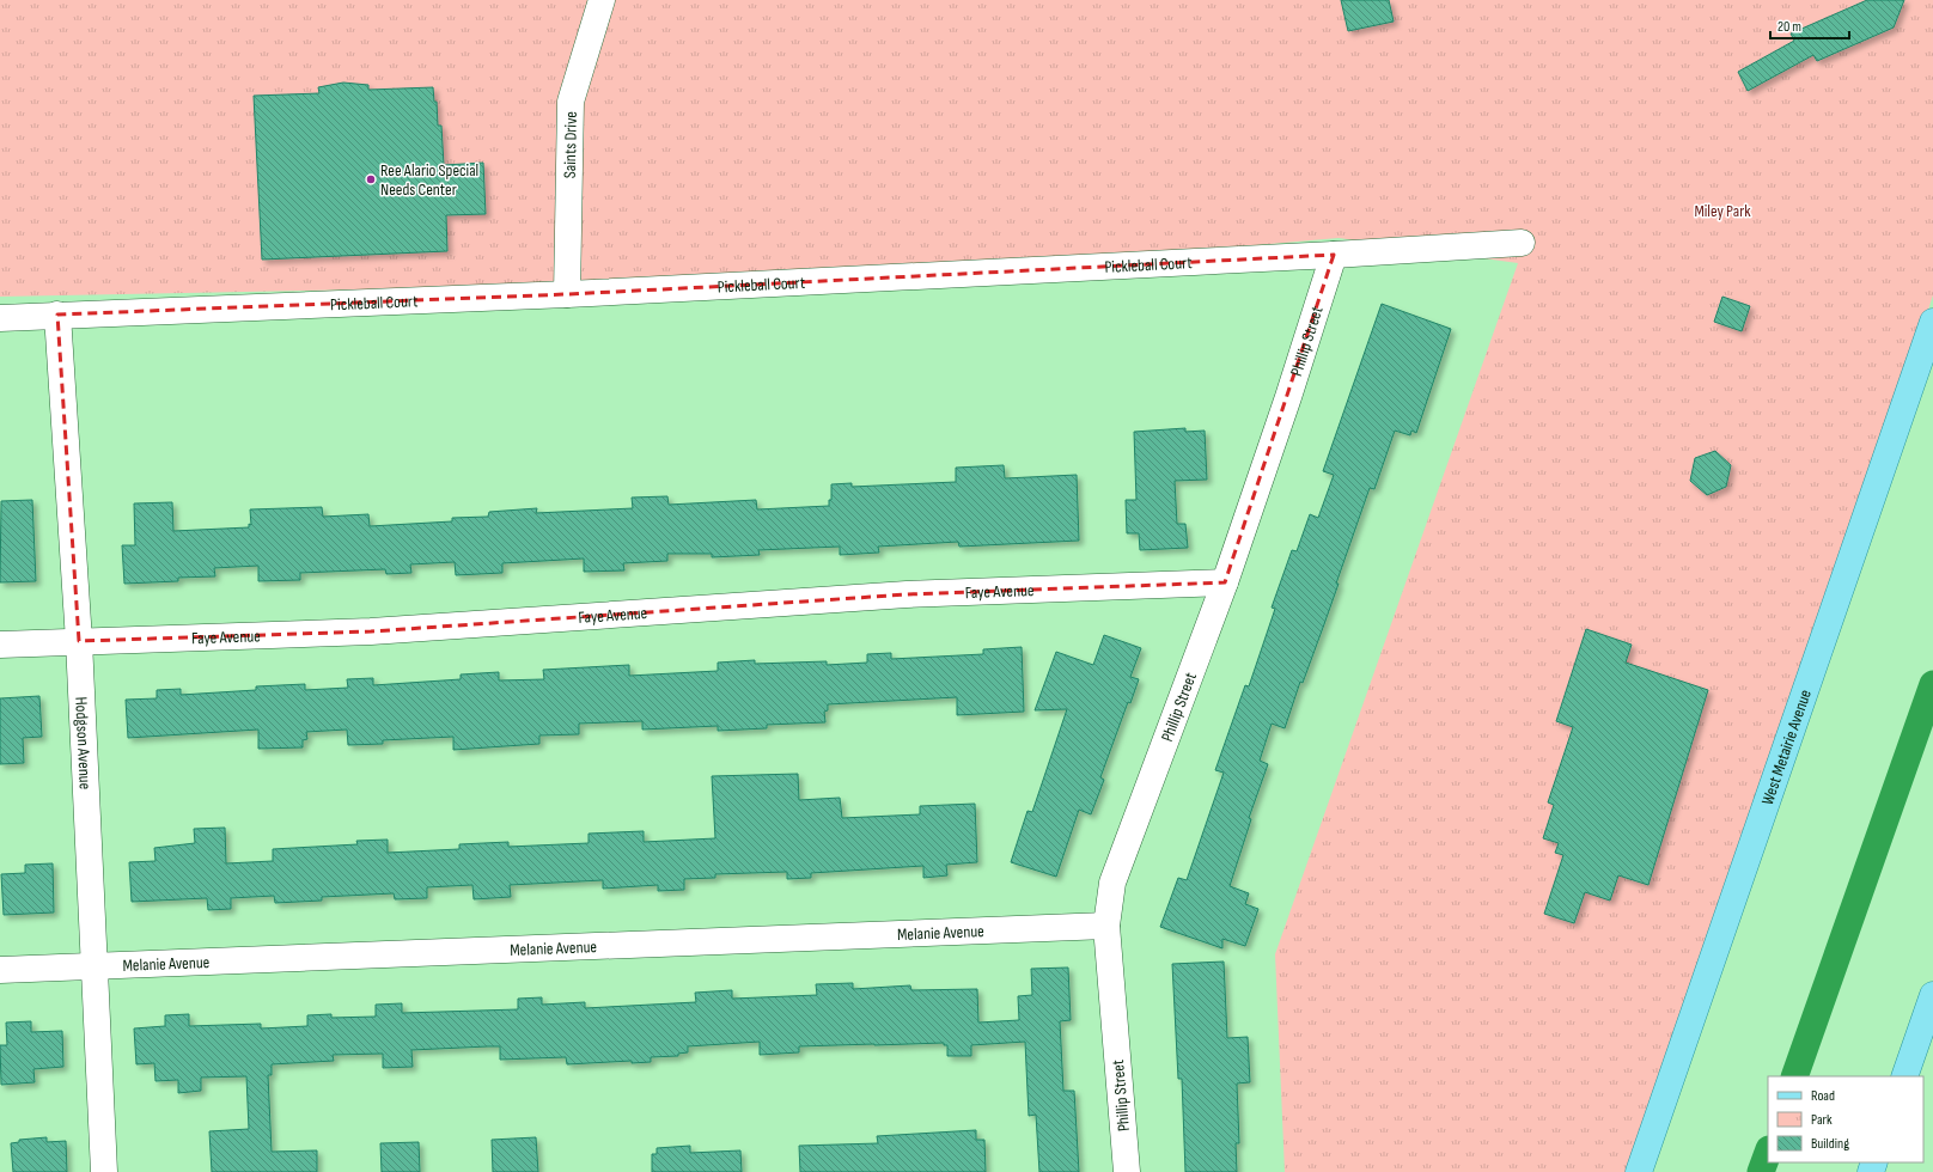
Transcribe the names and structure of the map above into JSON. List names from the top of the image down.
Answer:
{
  "streets": {
    "main road": ["West Metairie Avenue"],
    "street": [
      "Saints Drive",
      "Pickleball Court",
      "Phillip Street",
      "Faye Avenue",
      "Hodgson Avenue",
      "Melanie Avenue"
    ]
  },
  "crossings": [
    ["Saints Drive", "Pickleball Court"],
    ["Pickleball Court", "Phillip Street"],
    ["Pickleball Court", "Hodgson Avenue"],
    ["Phillip Street", "Faye Avenue"],
    ["Phillip Street", "Melanie Avenue"],
    ["Faye Avenue", "Hodgson Avenue"],
    ["Hodgson Avenue", "Melanie Avenue"]
  ],
  "parks": ["Miley Park"],
  "places": ["Ree Alario Special Needs Center"],
  "legend": ["Road", "Park", "Building"],
  "scale_bar": "20 m"
}
